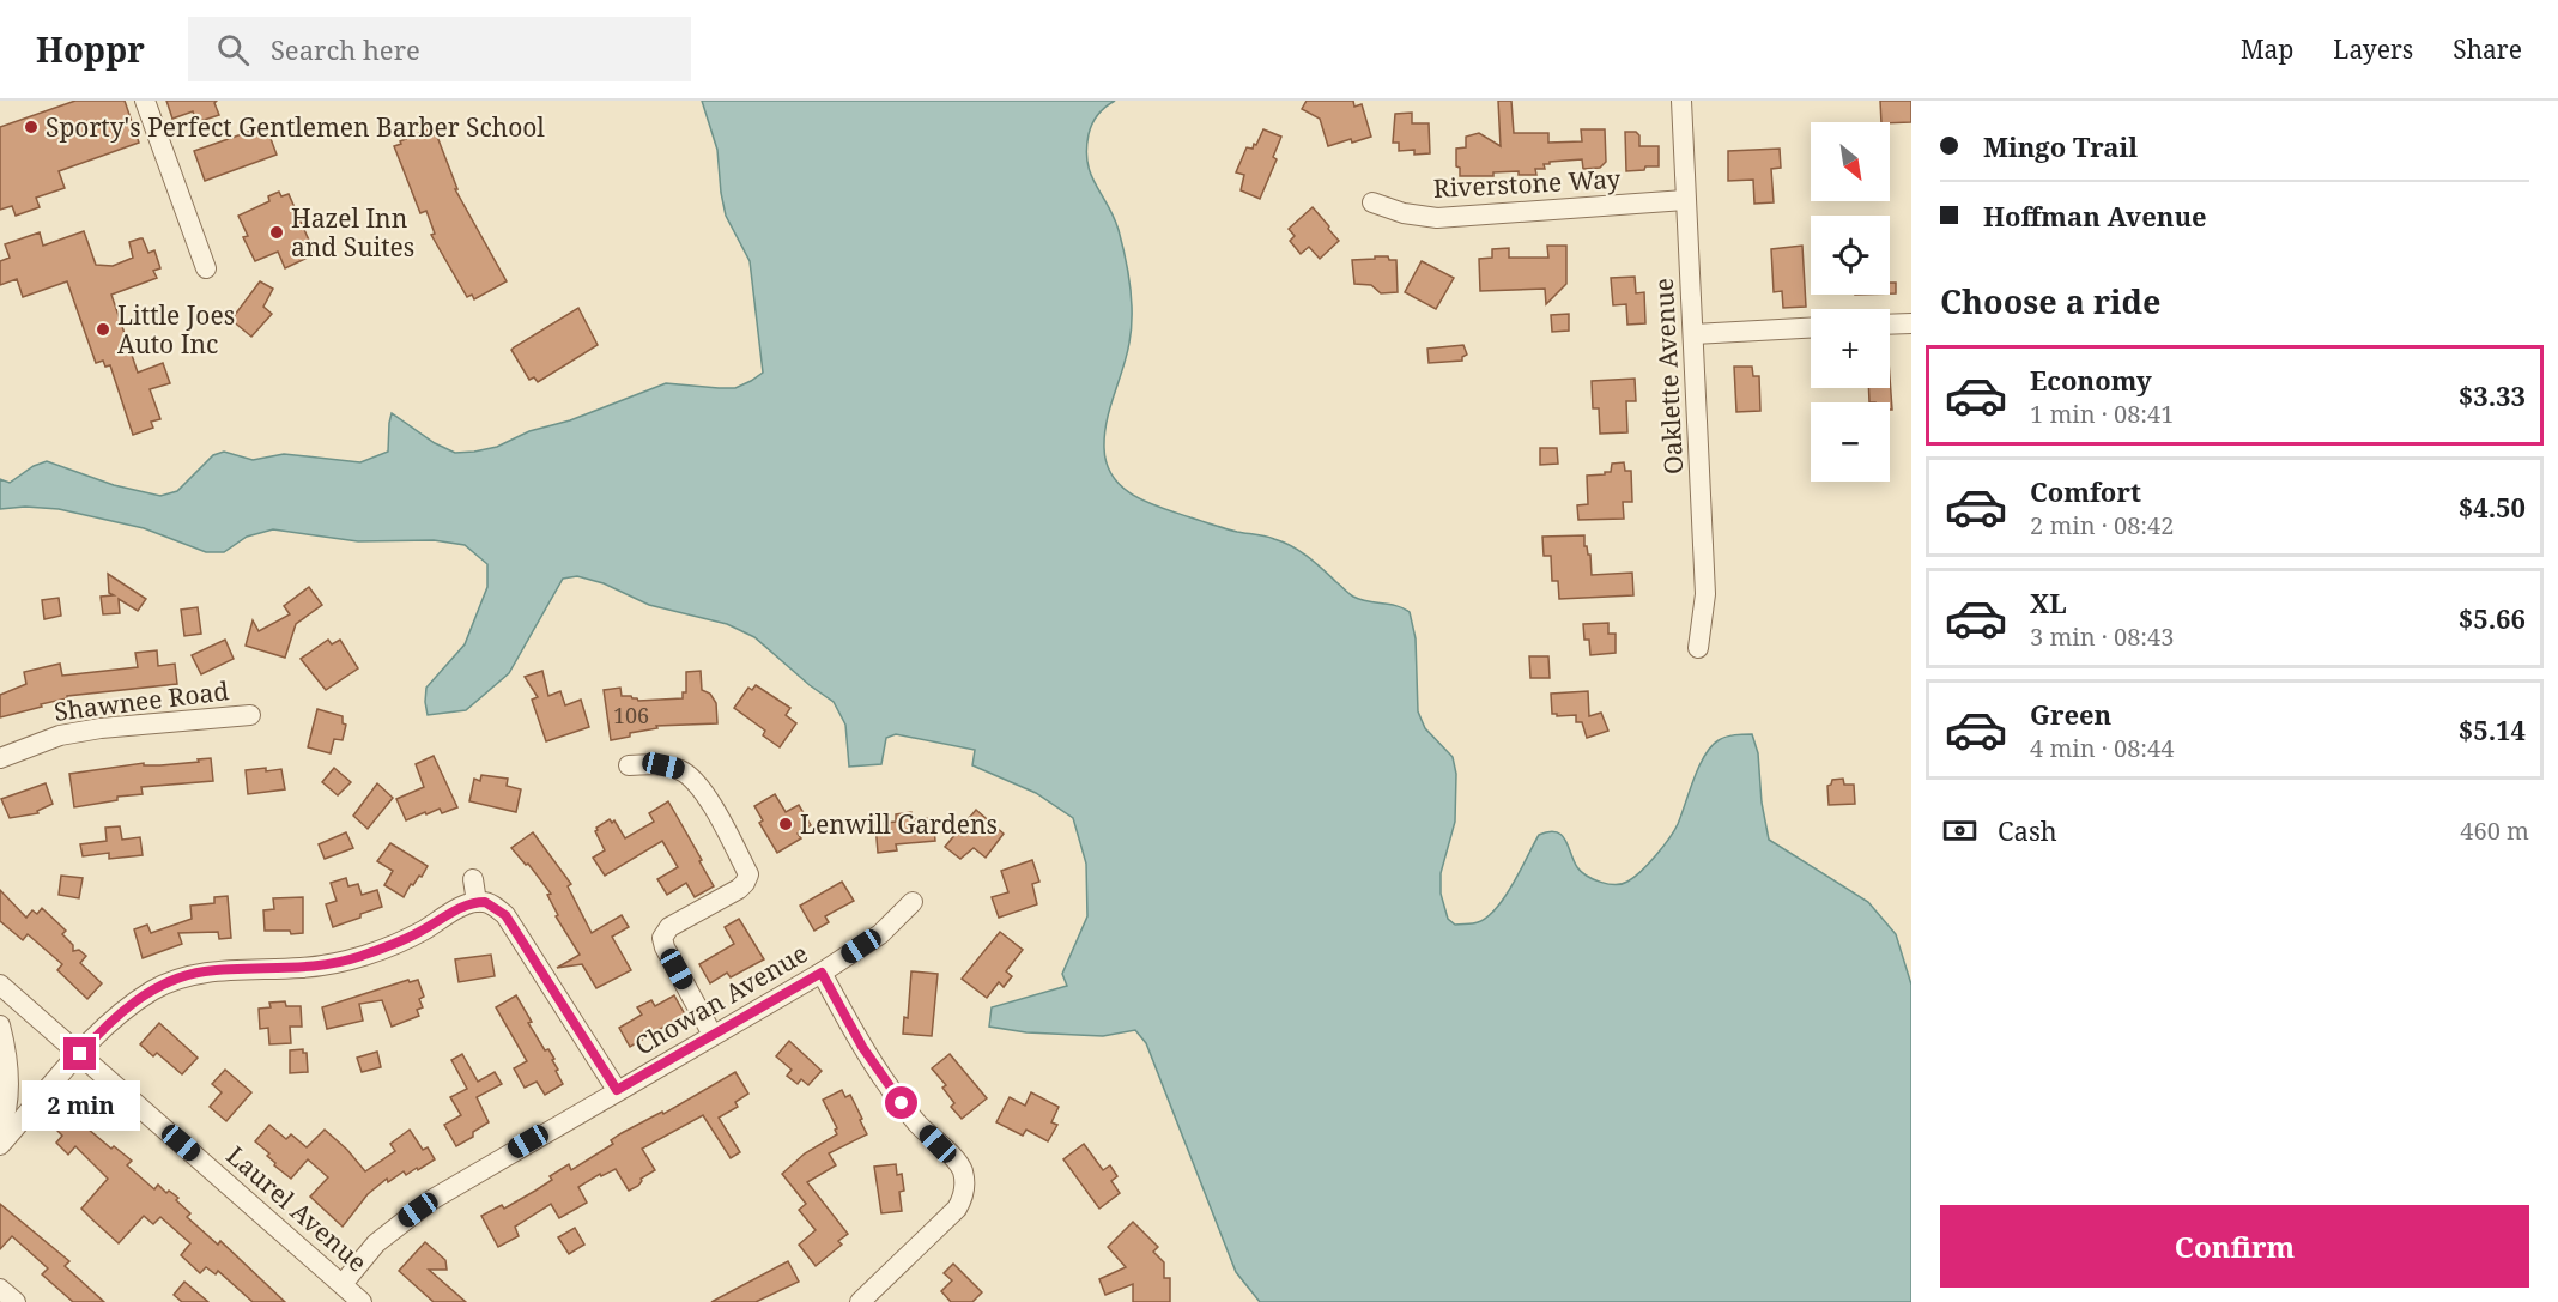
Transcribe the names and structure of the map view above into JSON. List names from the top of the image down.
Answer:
{
  "streets": {
    "street": [
      "Riverstone Way",
      "Oaklette Avenue",
      "Shawnee Road",
      "Chowan Avenue",
      "Laurel Avenue"
    ]
  },
  "crossings": [
    ["Riverstone Way", "Oaklette Avenue"],
    ["Chowan Avenue", "Laurel Avenue"]
  ],
  "places": [
    "Sporty's Perfect Gentlemen Barber School",
    "Hazel Inn and Suites",
    "Little Joes Auto Inc",
    "Lenwill Gardens"
  ],
  "house_numbers": ["106"],
  "north": "bottom right",
  "page": {
    "header": "Hoppr",
    "search": "Search here",
    "nav": ["Map", "Layers", "Share"],
    "banner": ["Mingo Trail", "Hoffman Avenue"],
    "map_buttons": ["+", "−"],
    "heading": "Choose a ride",
    "list": [
      {
        "name": "Economy",
        "note": "1 min · 08:41",
        "value": "$3.33"
      },
      {
        "name": "Comfort",
        "note": "2 min · 08:42",
        "value": "$4.50"
      },
      {
        "name": "XL",
        "note": "3 min · 08:43",
        "value": "$5.66"
      },
      {
        "name": "Green",
        "note": "4 min · 08:44",
        "value": "$5.14"
      }
    ],
    "pay": ["Cash", "460 m"],
    "bubble": "2 min",
    "buttons": "Confirm"
  }
}
